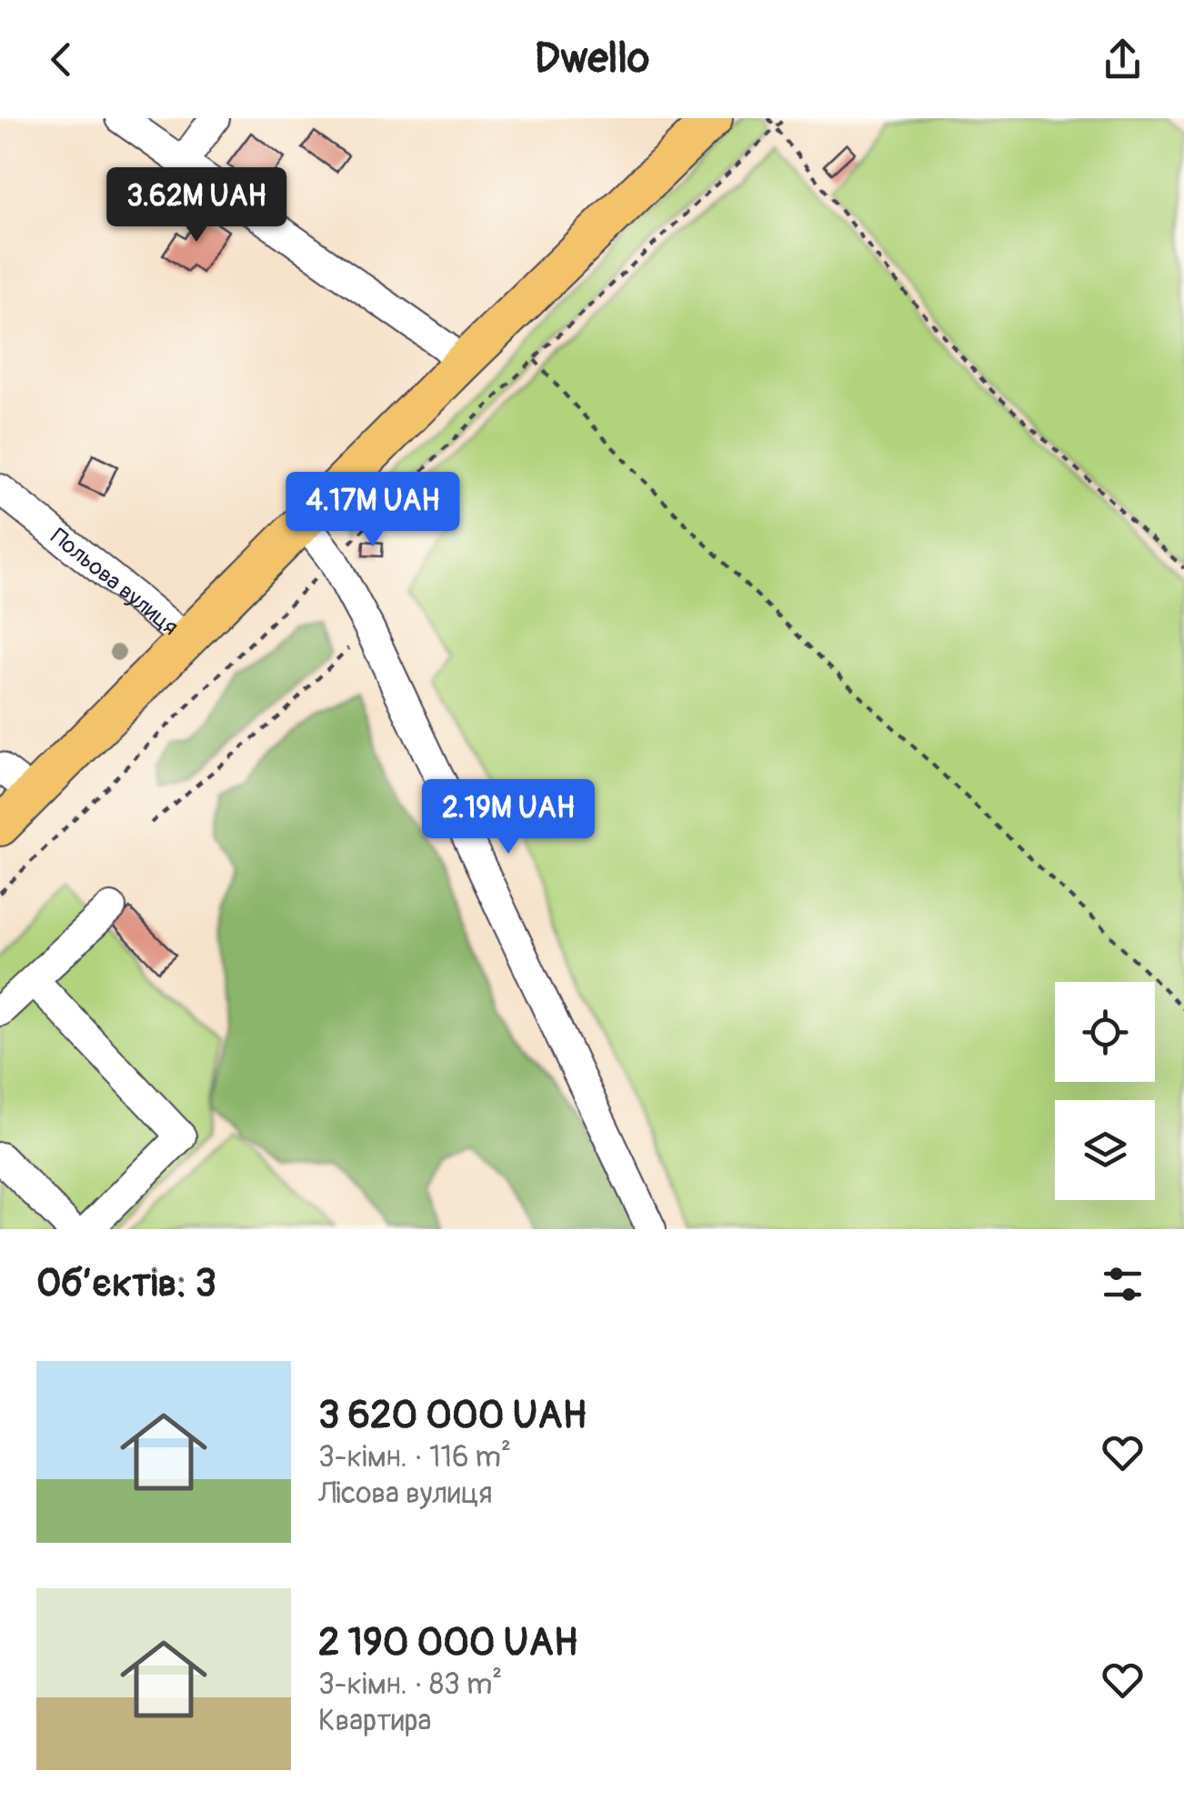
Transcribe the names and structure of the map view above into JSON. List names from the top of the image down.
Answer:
{
  "streets": {
    "street": ["Польова вулиця"]
  },
  "page": {
    "header": "Dwello",
    "price": ["3.62M UAH", "4.17M UAH", "2.19M UAH"],
    "heading": "Об’єктів: 3",
    "list": [
      {
        "name": "3 620 000 UAH",
        "note": "3-кімн. · 116 m² · Лісова вулиця"
      },
      {
        "name": "2 190 000 UAH",
        "note": "3-кімн. · 83 m² · Квартира"
      }
    ]
  }
}
